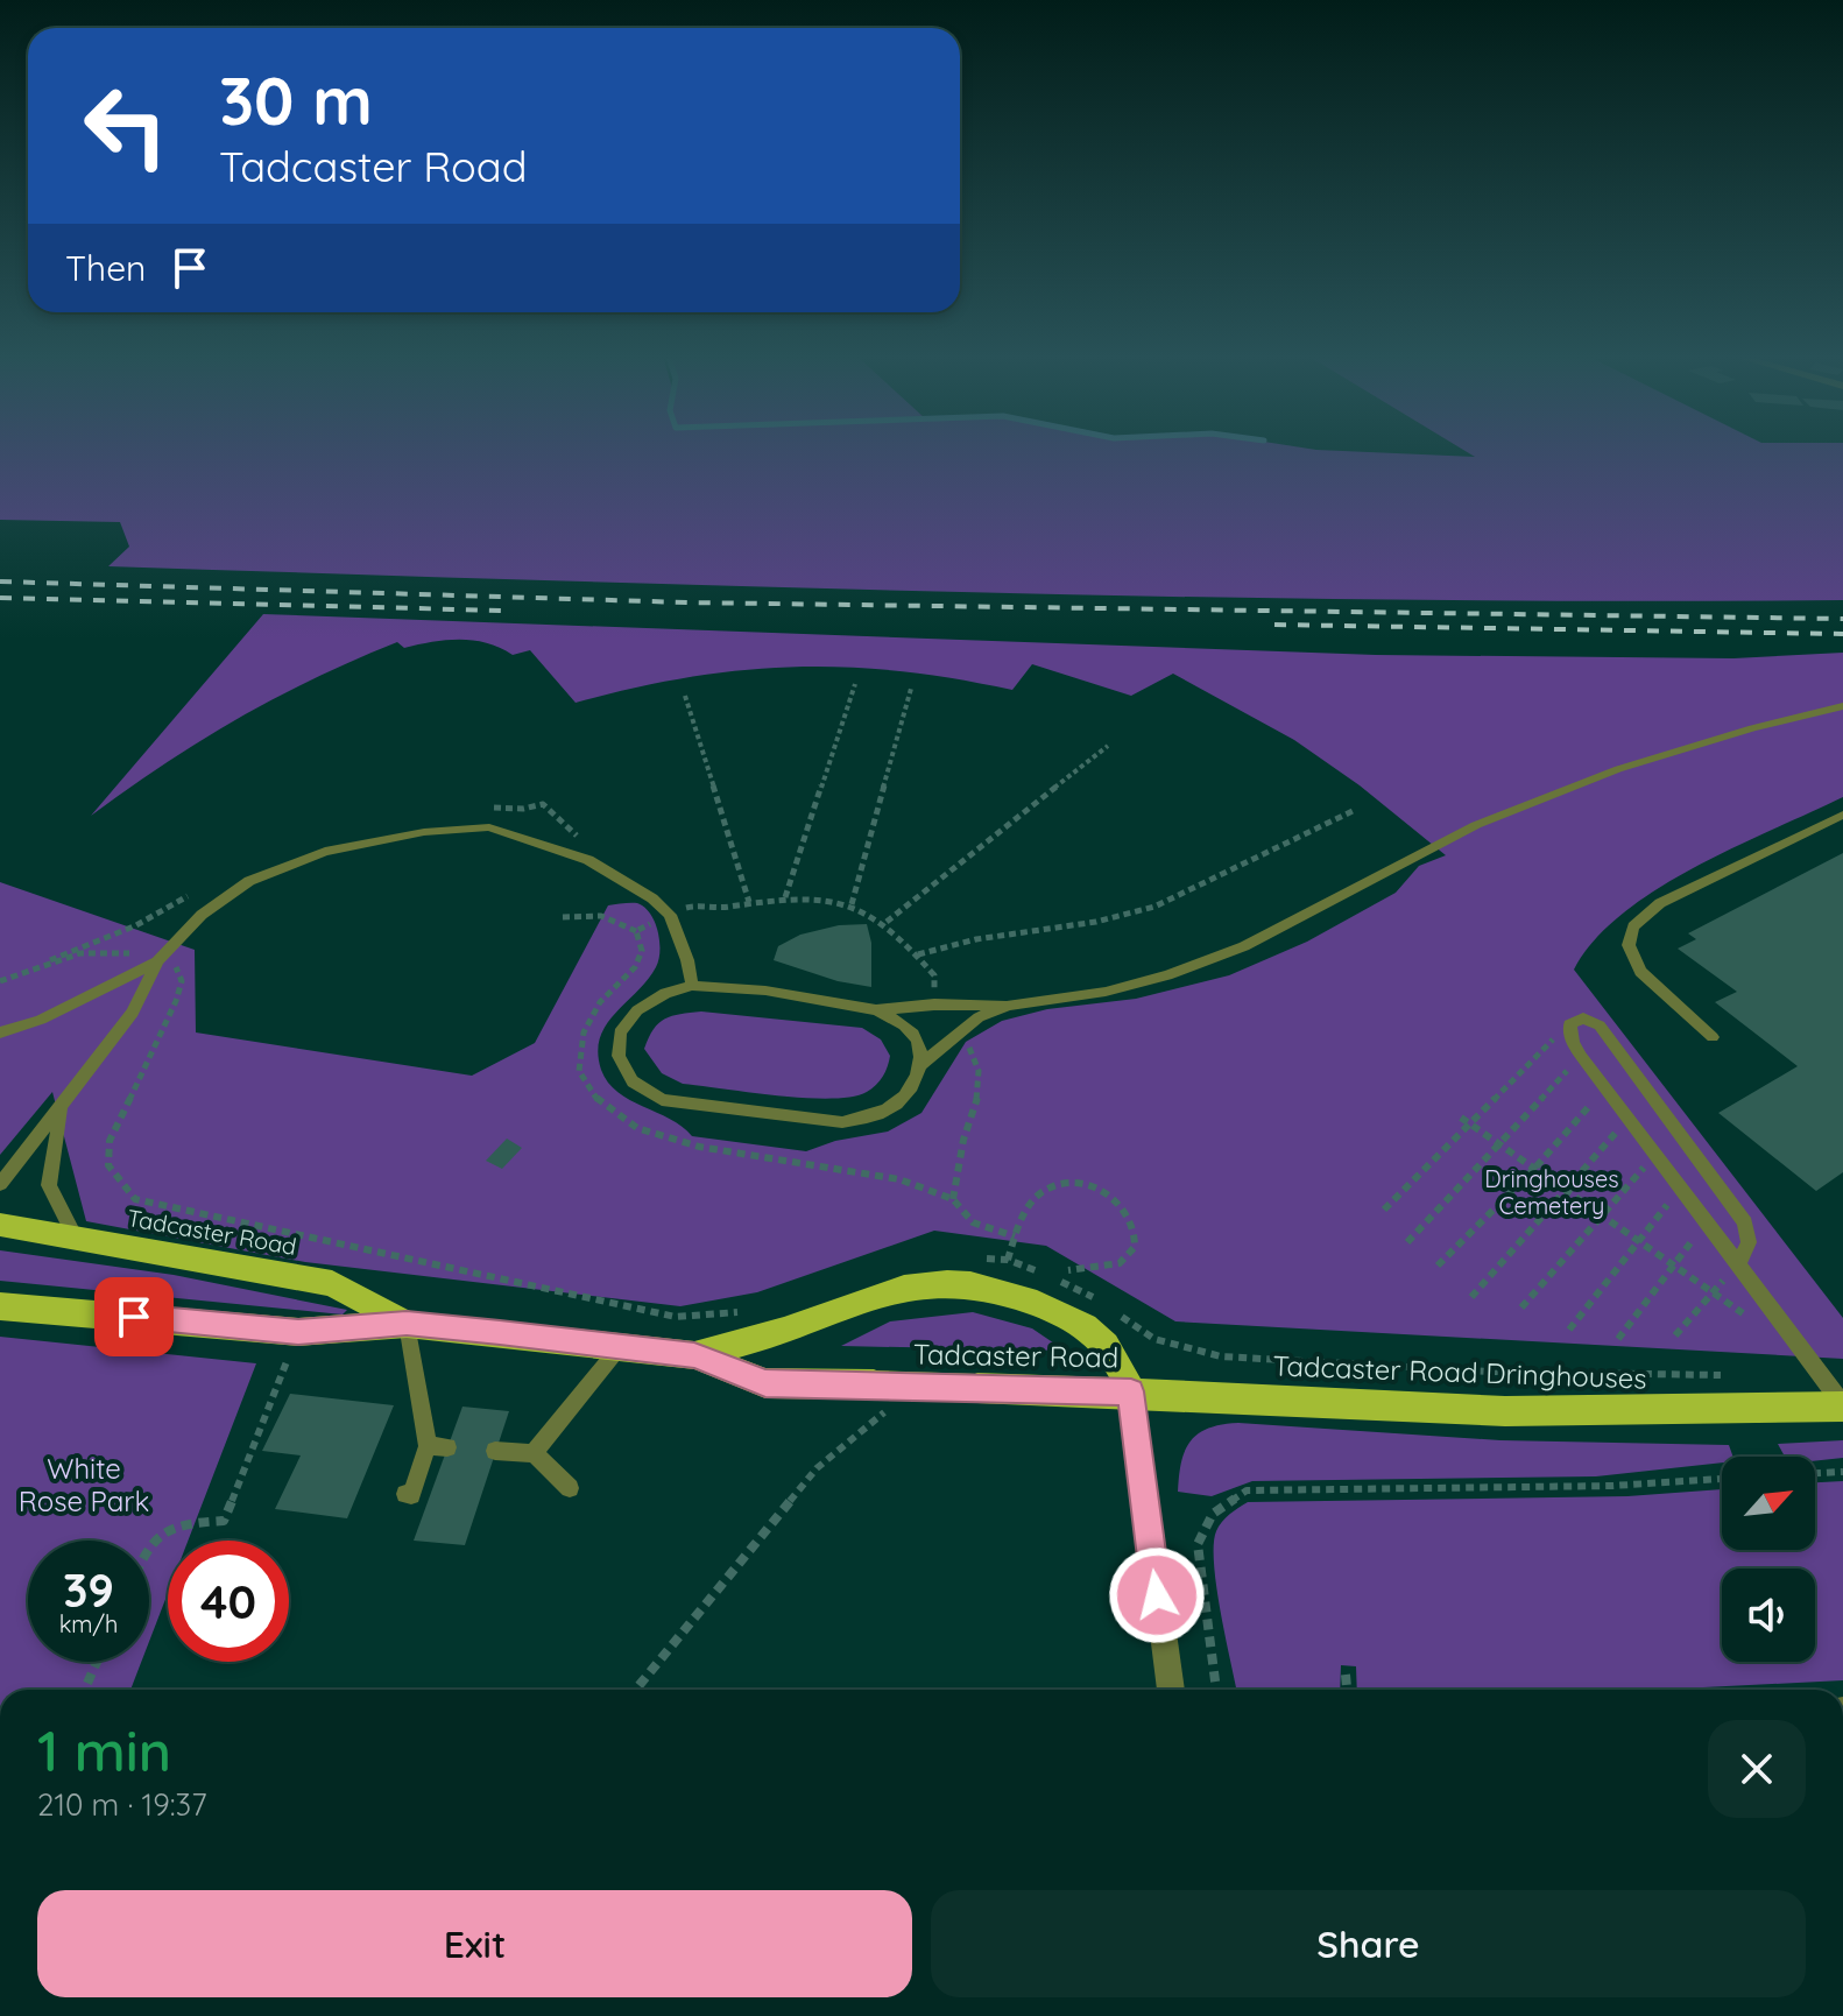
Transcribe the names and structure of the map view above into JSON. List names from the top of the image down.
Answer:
{
  "streets": {
    "main road": ["Tadcaster Road", "Tadcaster Road Dringhouses"]
  },
  "crossings": [
    ["Tadcaster Road", "Tadcaster Road Dringhouses"]
  ],
  "parks": ["Dringhouses Cemetery", "White Rose Park"],
  "north": "top right",
  "page": {
    "turn": ["30 m", "Tadcaster Road"],
    "then": "Then",
    "speed": "39 km/h",
    "limit": "40",
    "heading": ["1 min", "210 m · 19:37"],
    "buttons": ["Exit", "Share"]
  }
}
